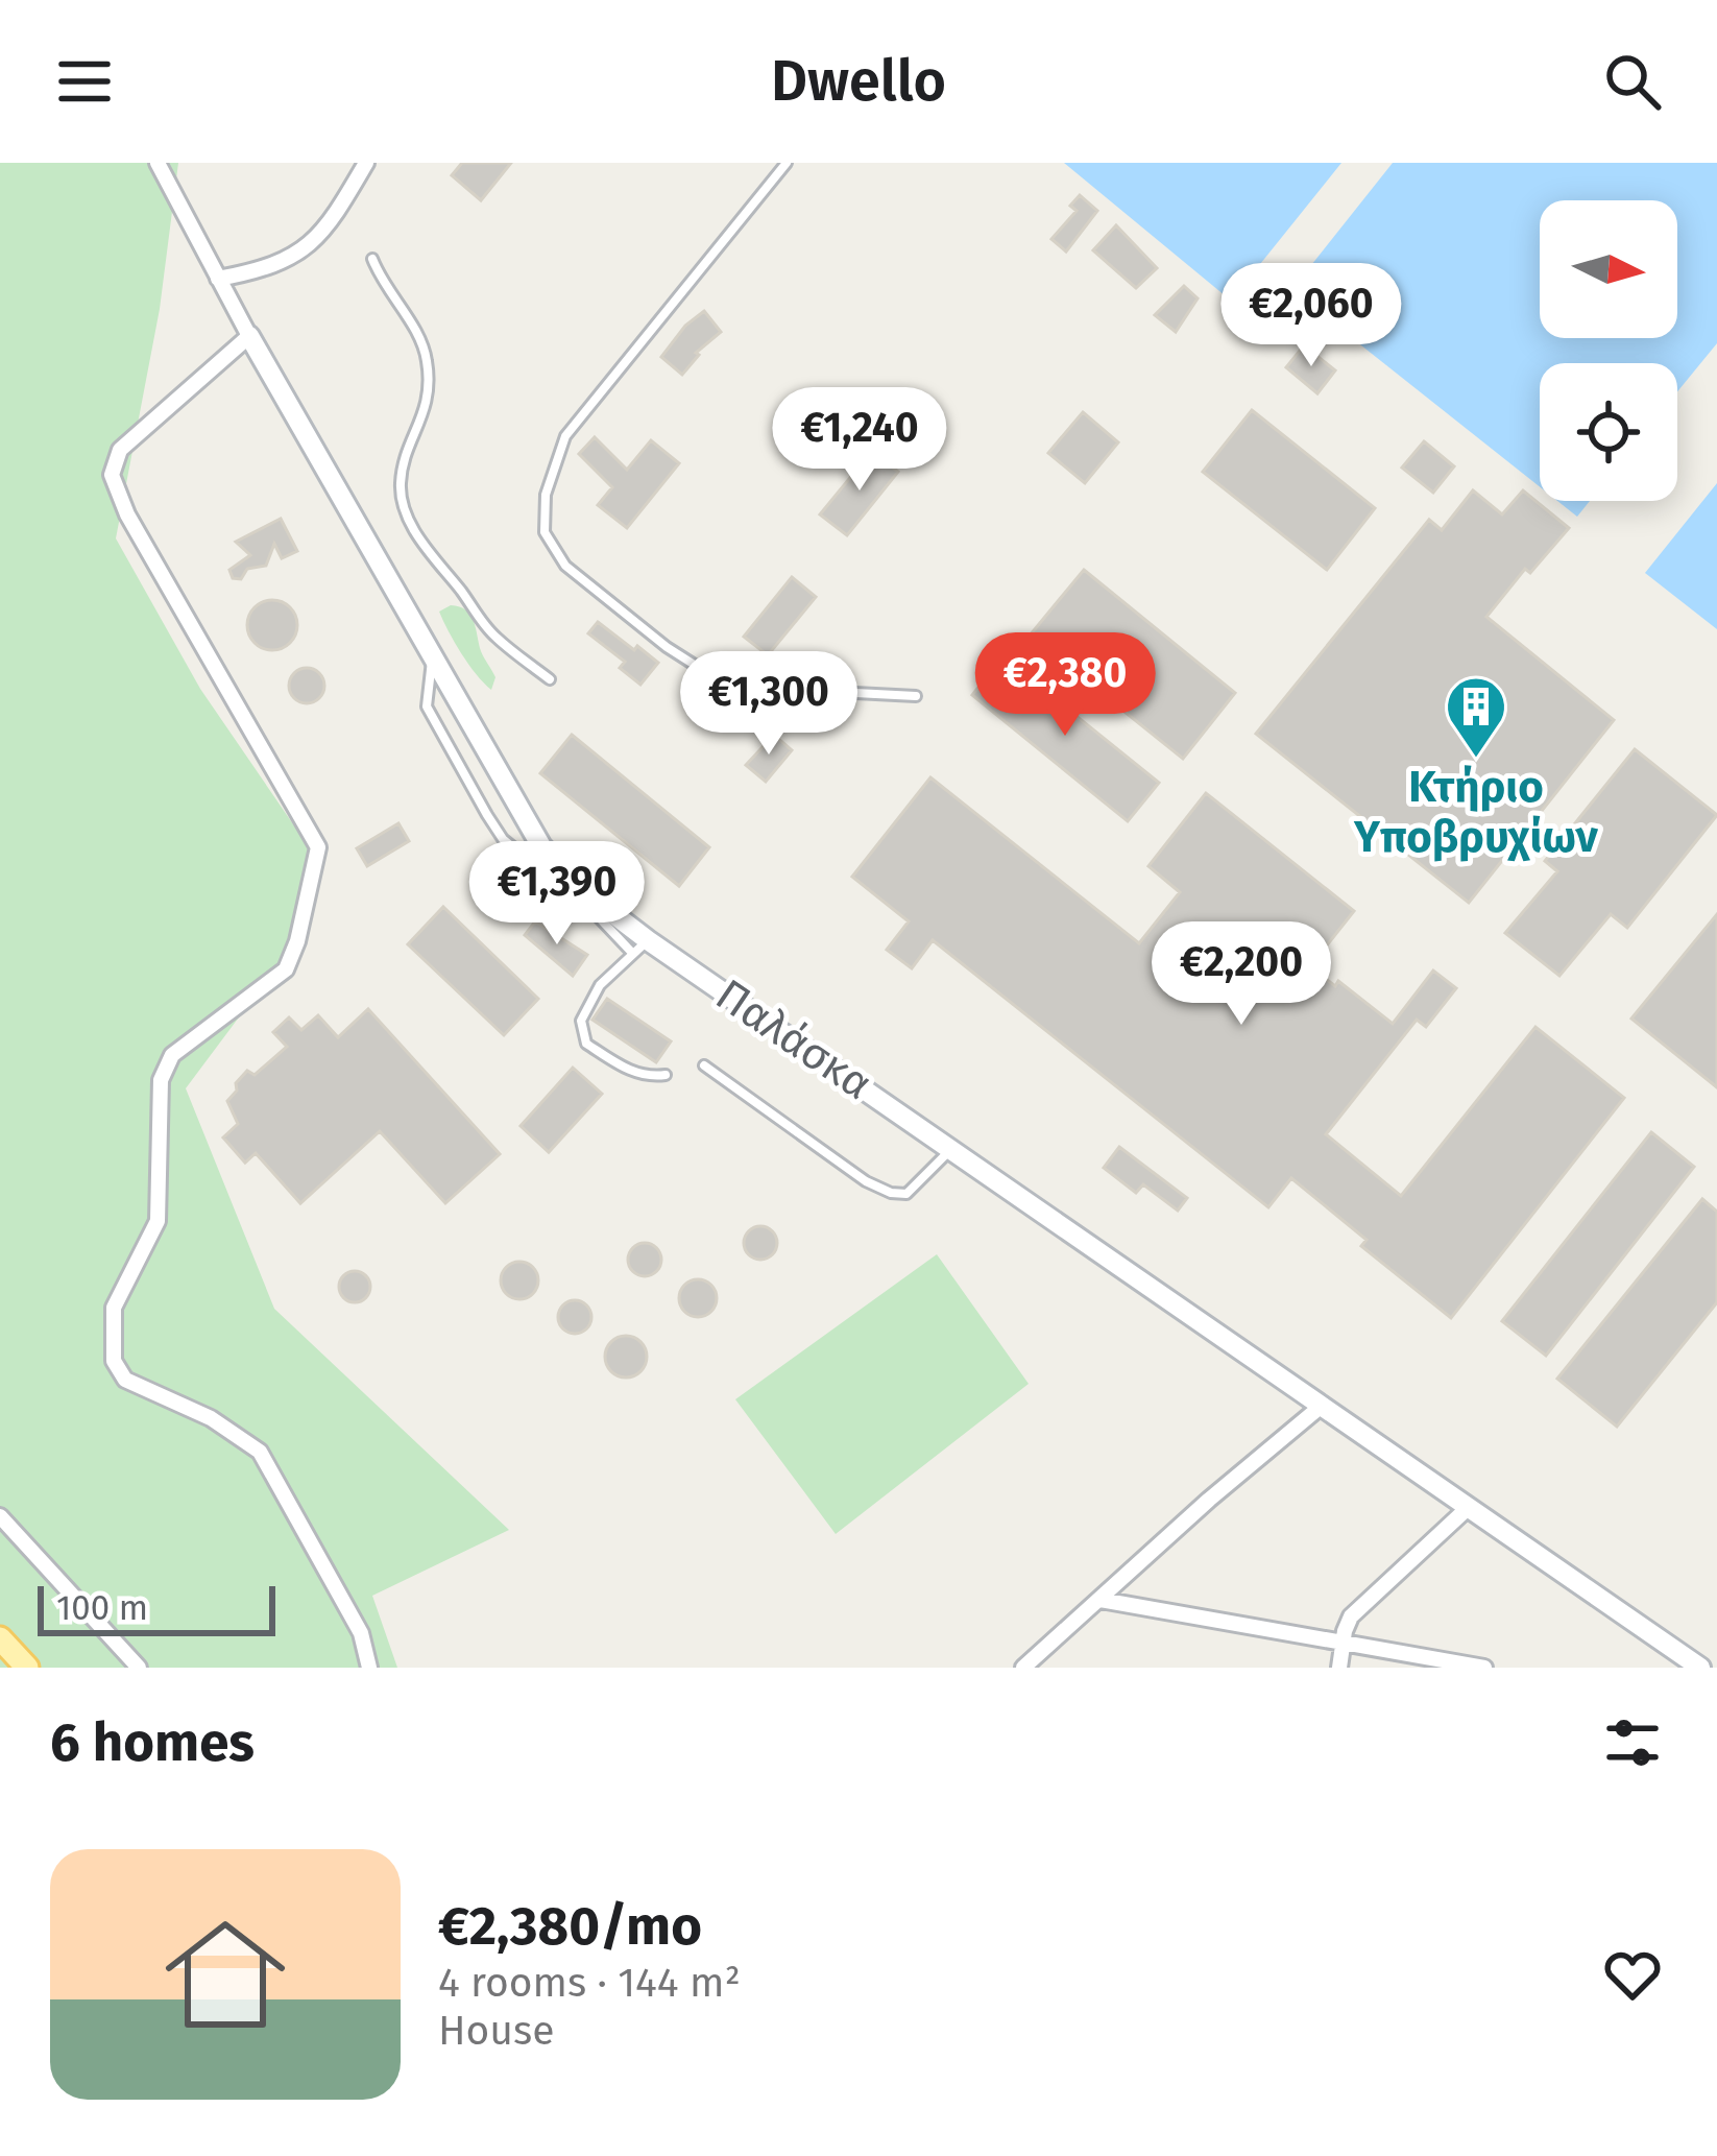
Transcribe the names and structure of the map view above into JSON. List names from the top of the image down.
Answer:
{
  "streets": {
    "street": ["Παλάσκα"]
  },
  "places": {
    "building": ["Κτήριο Υποβρυχίων"]
  },
  "scale_bar": "100 m",
  "north": "right",
  "page": {
    "header": "Dwello",
    "price": [
      "€2,060",
      "€1,240",
      "€2,380",
      "€1,300",
      "€1,390",
      "€2,200"
    ],
    "scale": "100 m",
    "heading": "6 homes",
    "list": [
      {
        "name": "€2,380/mo",
        "note": "4 rooms · 144 m² · House"
      }
    ]
  }
}
